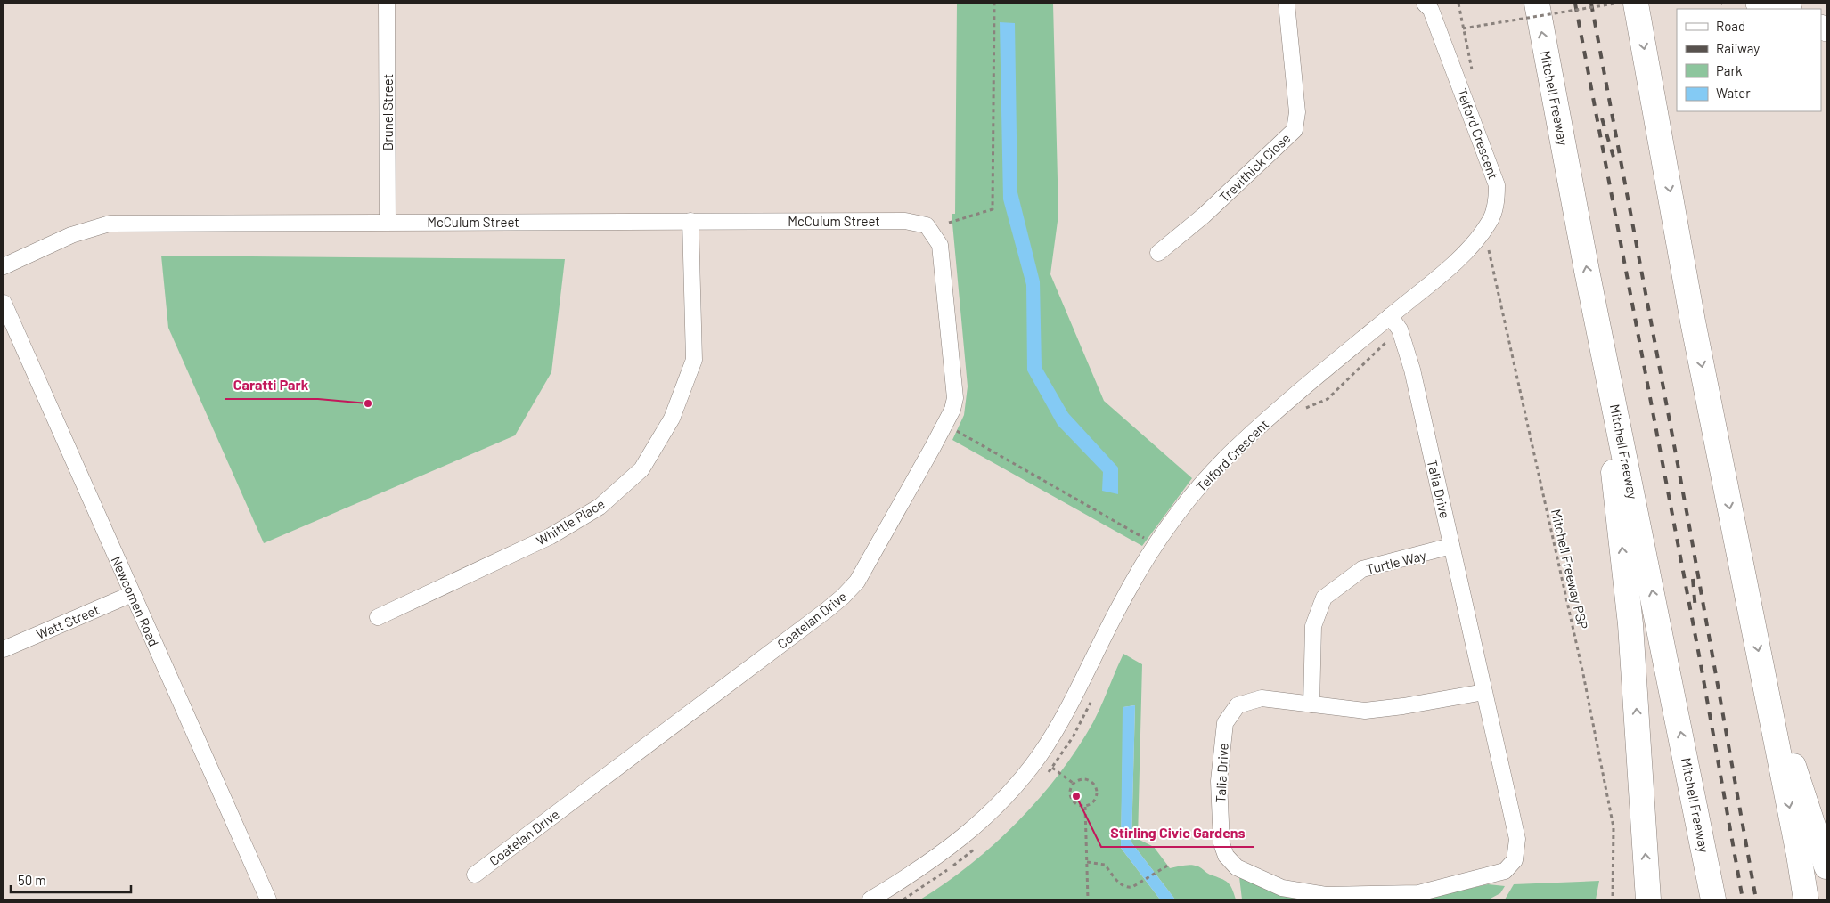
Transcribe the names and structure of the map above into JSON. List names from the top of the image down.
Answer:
{
  "streets": {
    "highway": ["Mitchell Freeway"],
    "street": [
      "Brunel Street",
      "Telford Crescent",
      "Trevithick Close",
      "McCulum Street",
      "Talia Drive",
      "Whittle Place",
      "Turtle Way",
      "Newcomen Road",
      "Coatelan Drive",
      "Watt Street"
    ],
    "path": ["Mitchell Freeway PSP"]
  },
  "crossings": [
    ["Brunel Street", "McCulum Street"],
    ["Telford Crescent", "Talia Drive"],
    ["McCulum Street", "Whittle Place"],
    ["McCulum Street", "Coatelan Drive"],
    ["Talia Drive", "Turtle Way"],
    ["Newcomen Road", "Watt Street"]
  ],
  "places": ["Caratti Park", "Stirling Civic Gardens"],
  "legend": [
    "Road",
    "Railway",
    "Park",
    "Water"
  ],
  "scale_bar": "50 m"
}
